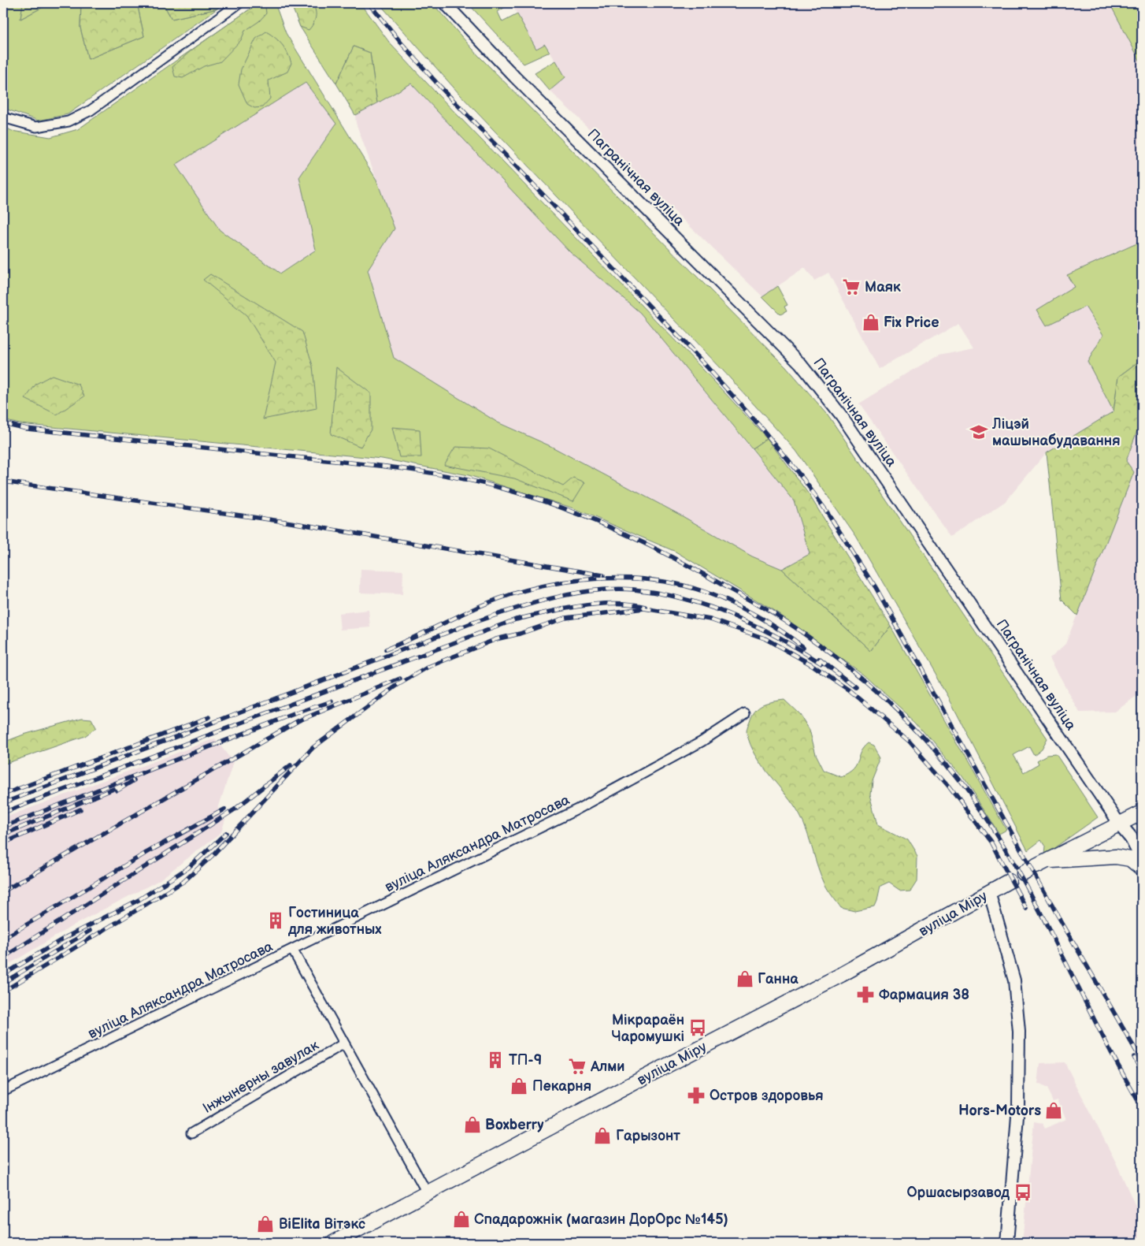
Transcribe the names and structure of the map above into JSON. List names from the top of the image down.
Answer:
{
  "streets": {
    "main road": ["Пагранічная вуліца", "вуліца Міру"],
    "street": ["вуліца Аляксандра Матросава", "Інжынерны завулак"]
  },
  "places": {
    "supermarket": ["Маяк", "Алми"],
    "shop": [
      "Fix Price",
      "Ганна",
      "Пекарня",
      "Hors-Motors",
      "Boxberry",
      "Гарызонт",
      "Спадарожнік (магазин ДорОрс №145)",
      "ВiElita Вітэкс"
    ],
    "school or university": ["Ліцэй машынабудавання"],
    "building": ["Гостиница для животных", "ТП-9"],
    "pharmacy": ["Фармация 38", "Остров здоровья"],
    "bus stop": ["Мікрараён Чаромушкі", "Оршасырзавод"]
  }
}
